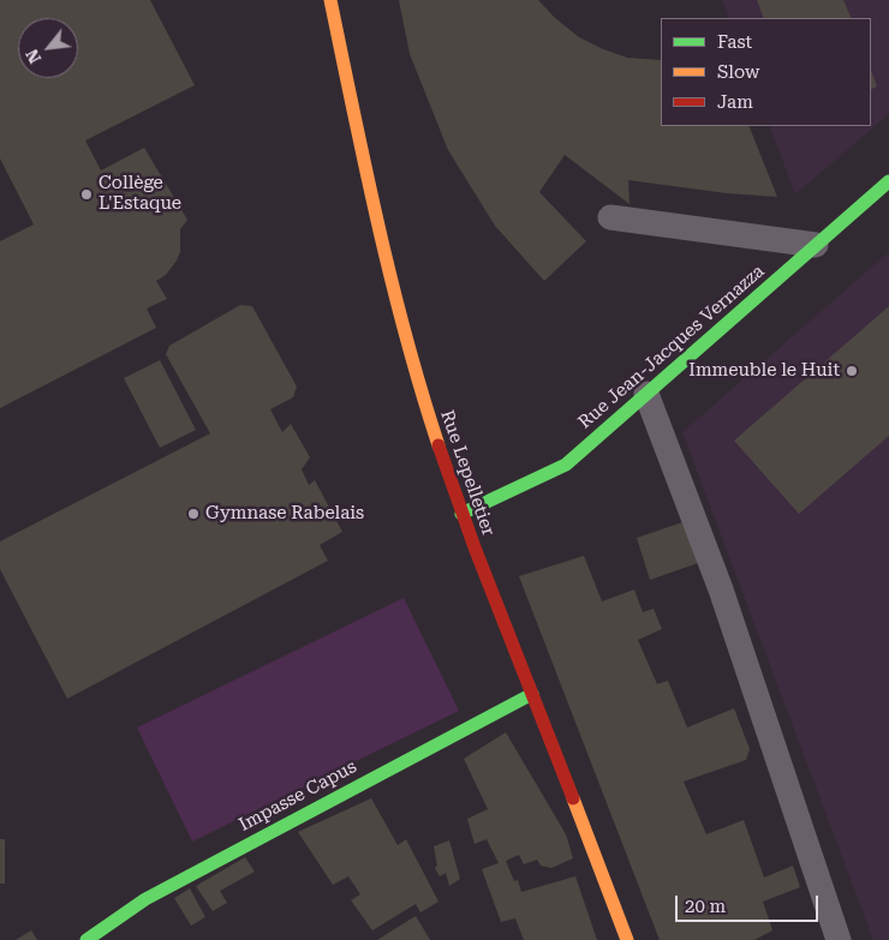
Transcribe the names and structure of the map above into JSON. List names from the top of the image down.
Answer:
{
  "streets": {
    "street": ["Rue Jean-Jacques Vernazza", "Rue Lepelletier", "Impasse Capus"]
  },
  "crossings": [
    ["Rue Jean-Jacques Vernazza", "Rue Lepelletier"],
    ["Rue Lepelletier", "Impasse Capus"]
  ],
  "places": ["Collège L'Estaque", "Immeuble le Huit", "Gymnase Rabelais"],
  "legend": ["Fast", "Slow", "Jam"],
  "scale_bar": "20 m",
  "north": "bottom left"
}
